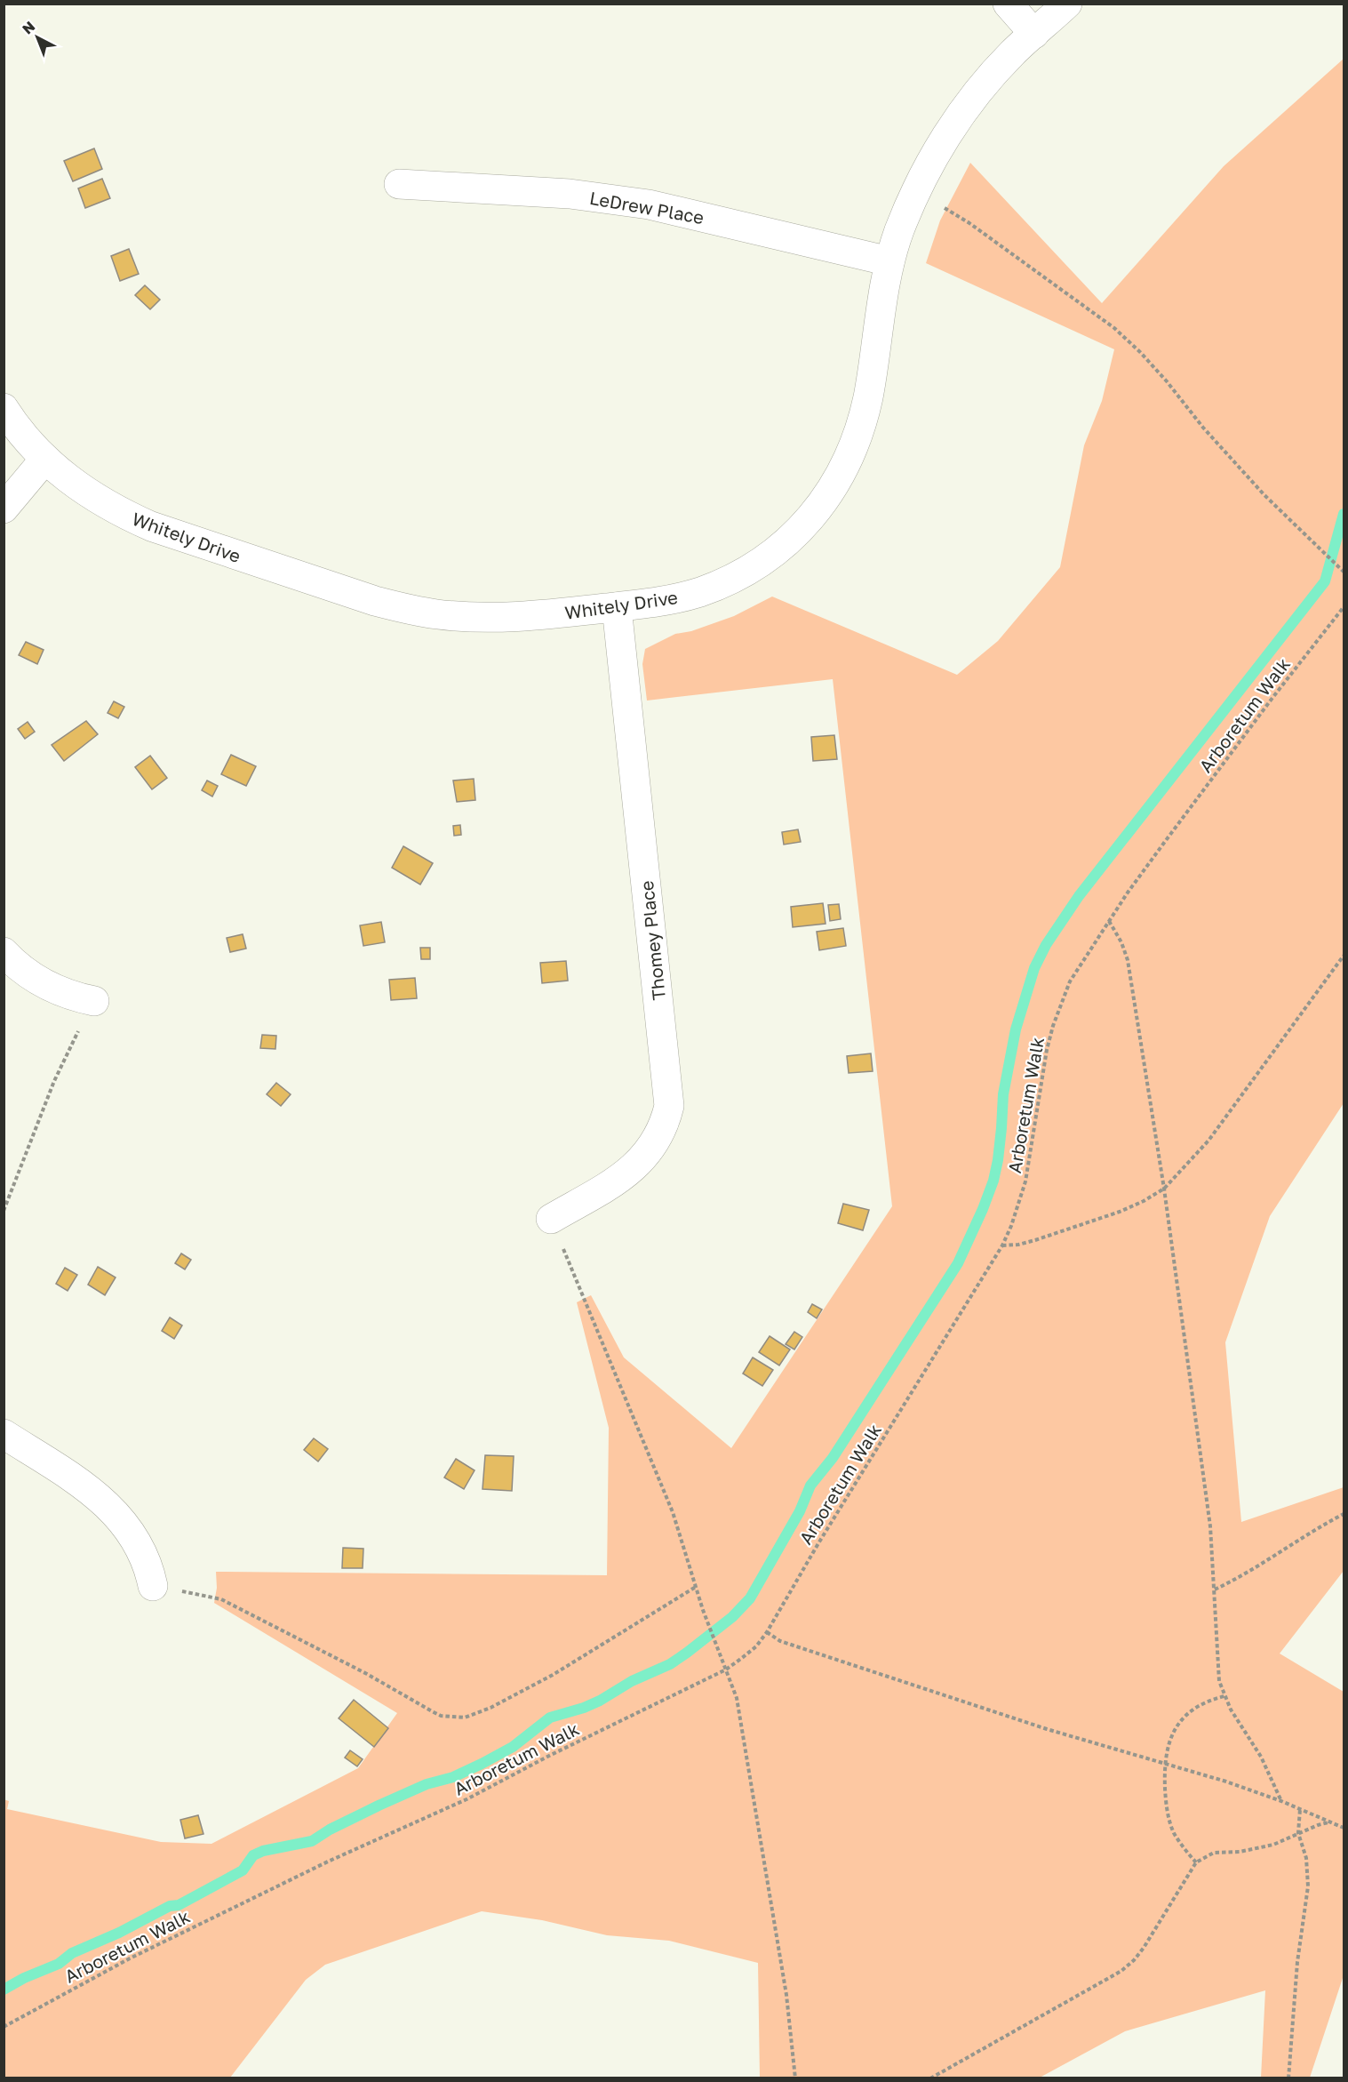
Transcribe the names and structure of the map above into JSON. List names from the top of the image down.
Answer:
{
  "streets": {
    "street": ["LeDrew Place", "Whitely Drive", "Thomey Place"],
    "path": ["Arboretum Walk"]
  },
  "crossings": [
    ["LeDrew Place", "Whitely Drive"],
    ["Whitely Drive", "Thomey Place"]
  ],
  "north": "top left"
}
